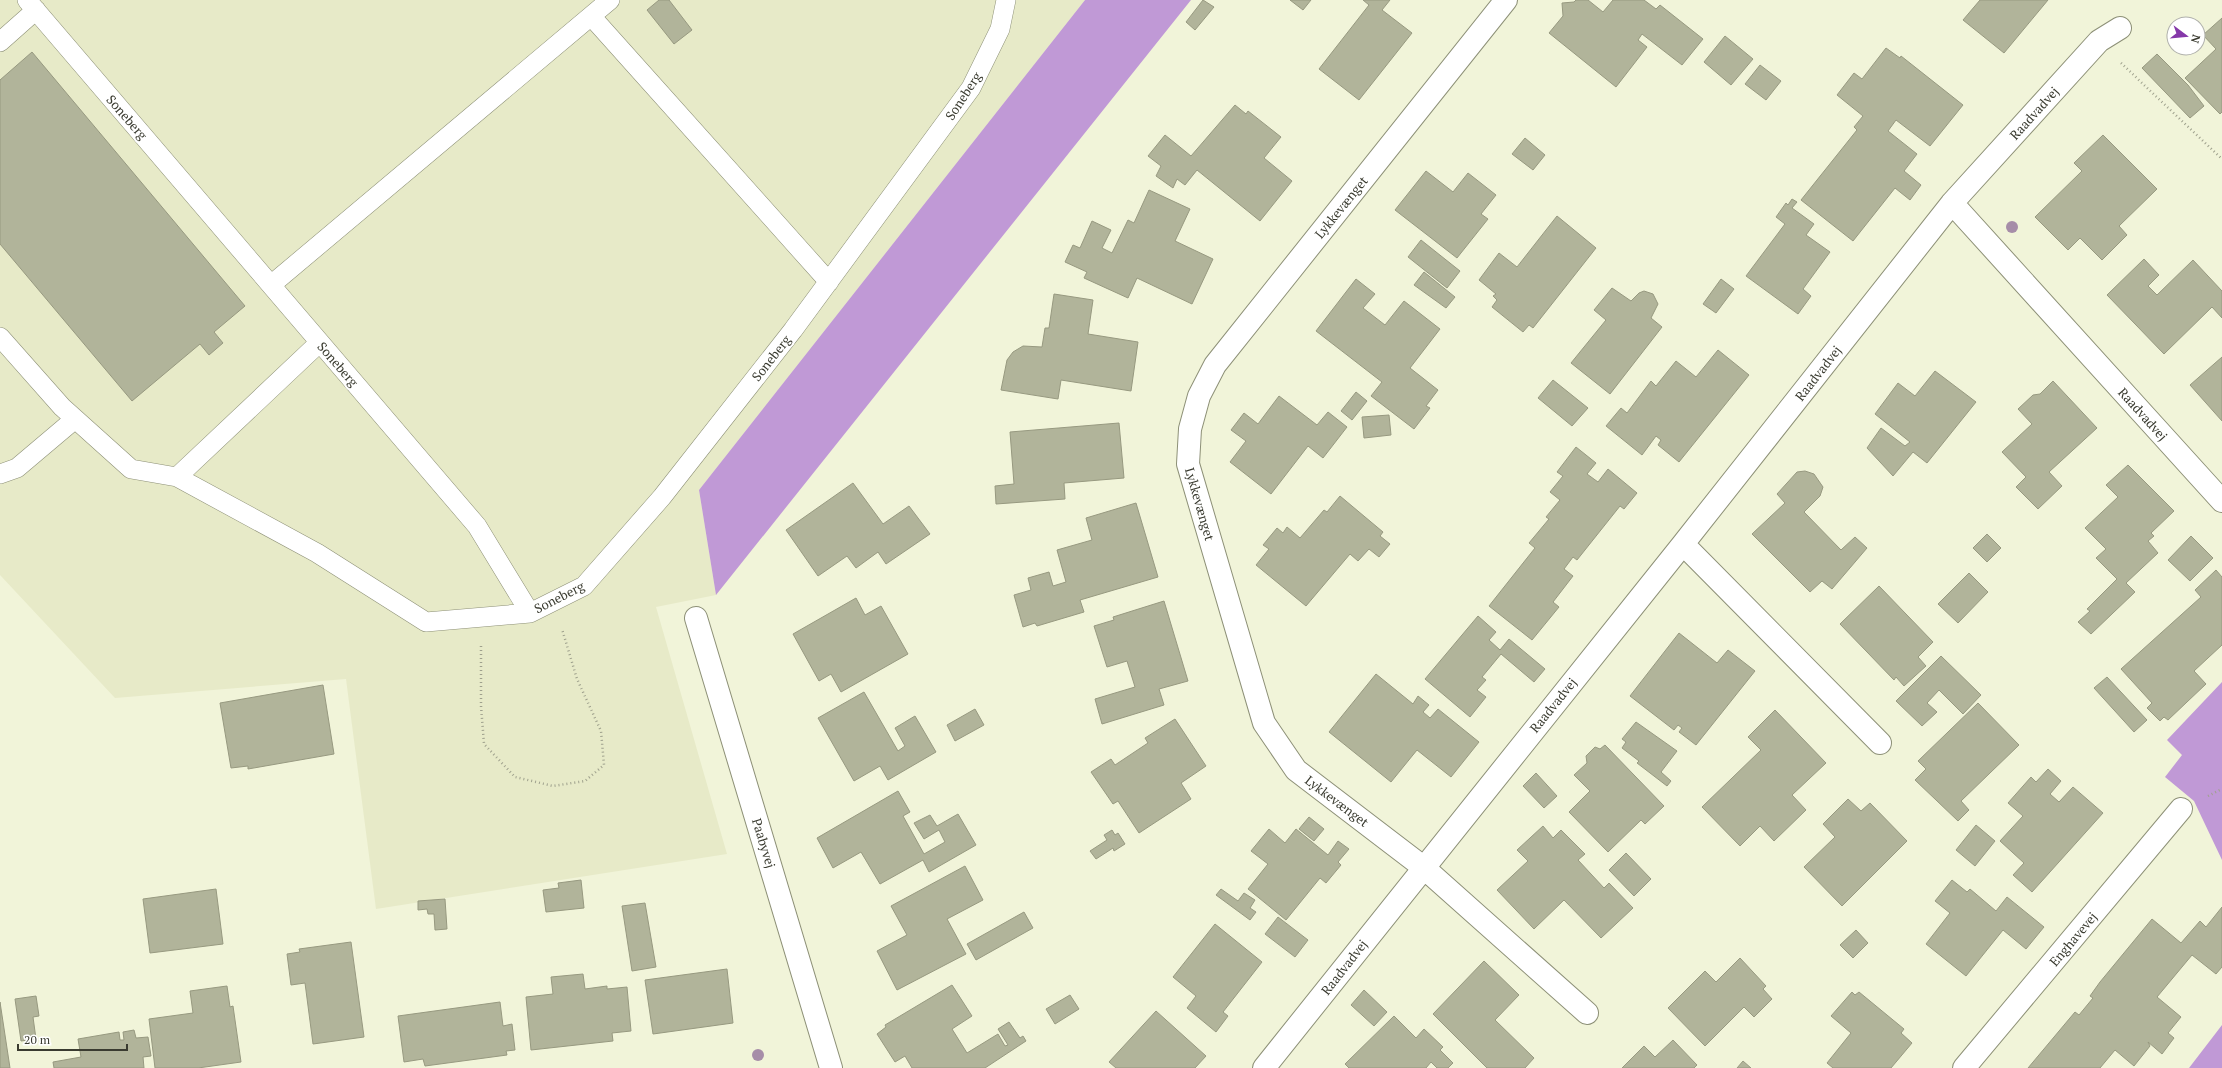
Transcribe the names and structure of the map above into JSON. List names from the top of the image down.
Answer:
{
  "streets": {
    "street": [
      "Raadvadvej",
      "Lykkevænget",
      "Paabyvej",
      "Enghavevej"
    ],
    "lane": ["Soneberg"]
  },
  "crossings": [
    ["Raadvadvej", "Lykkevænget"]
  ],
  "scale_bar": "20 m",
  "north": "right"
}
